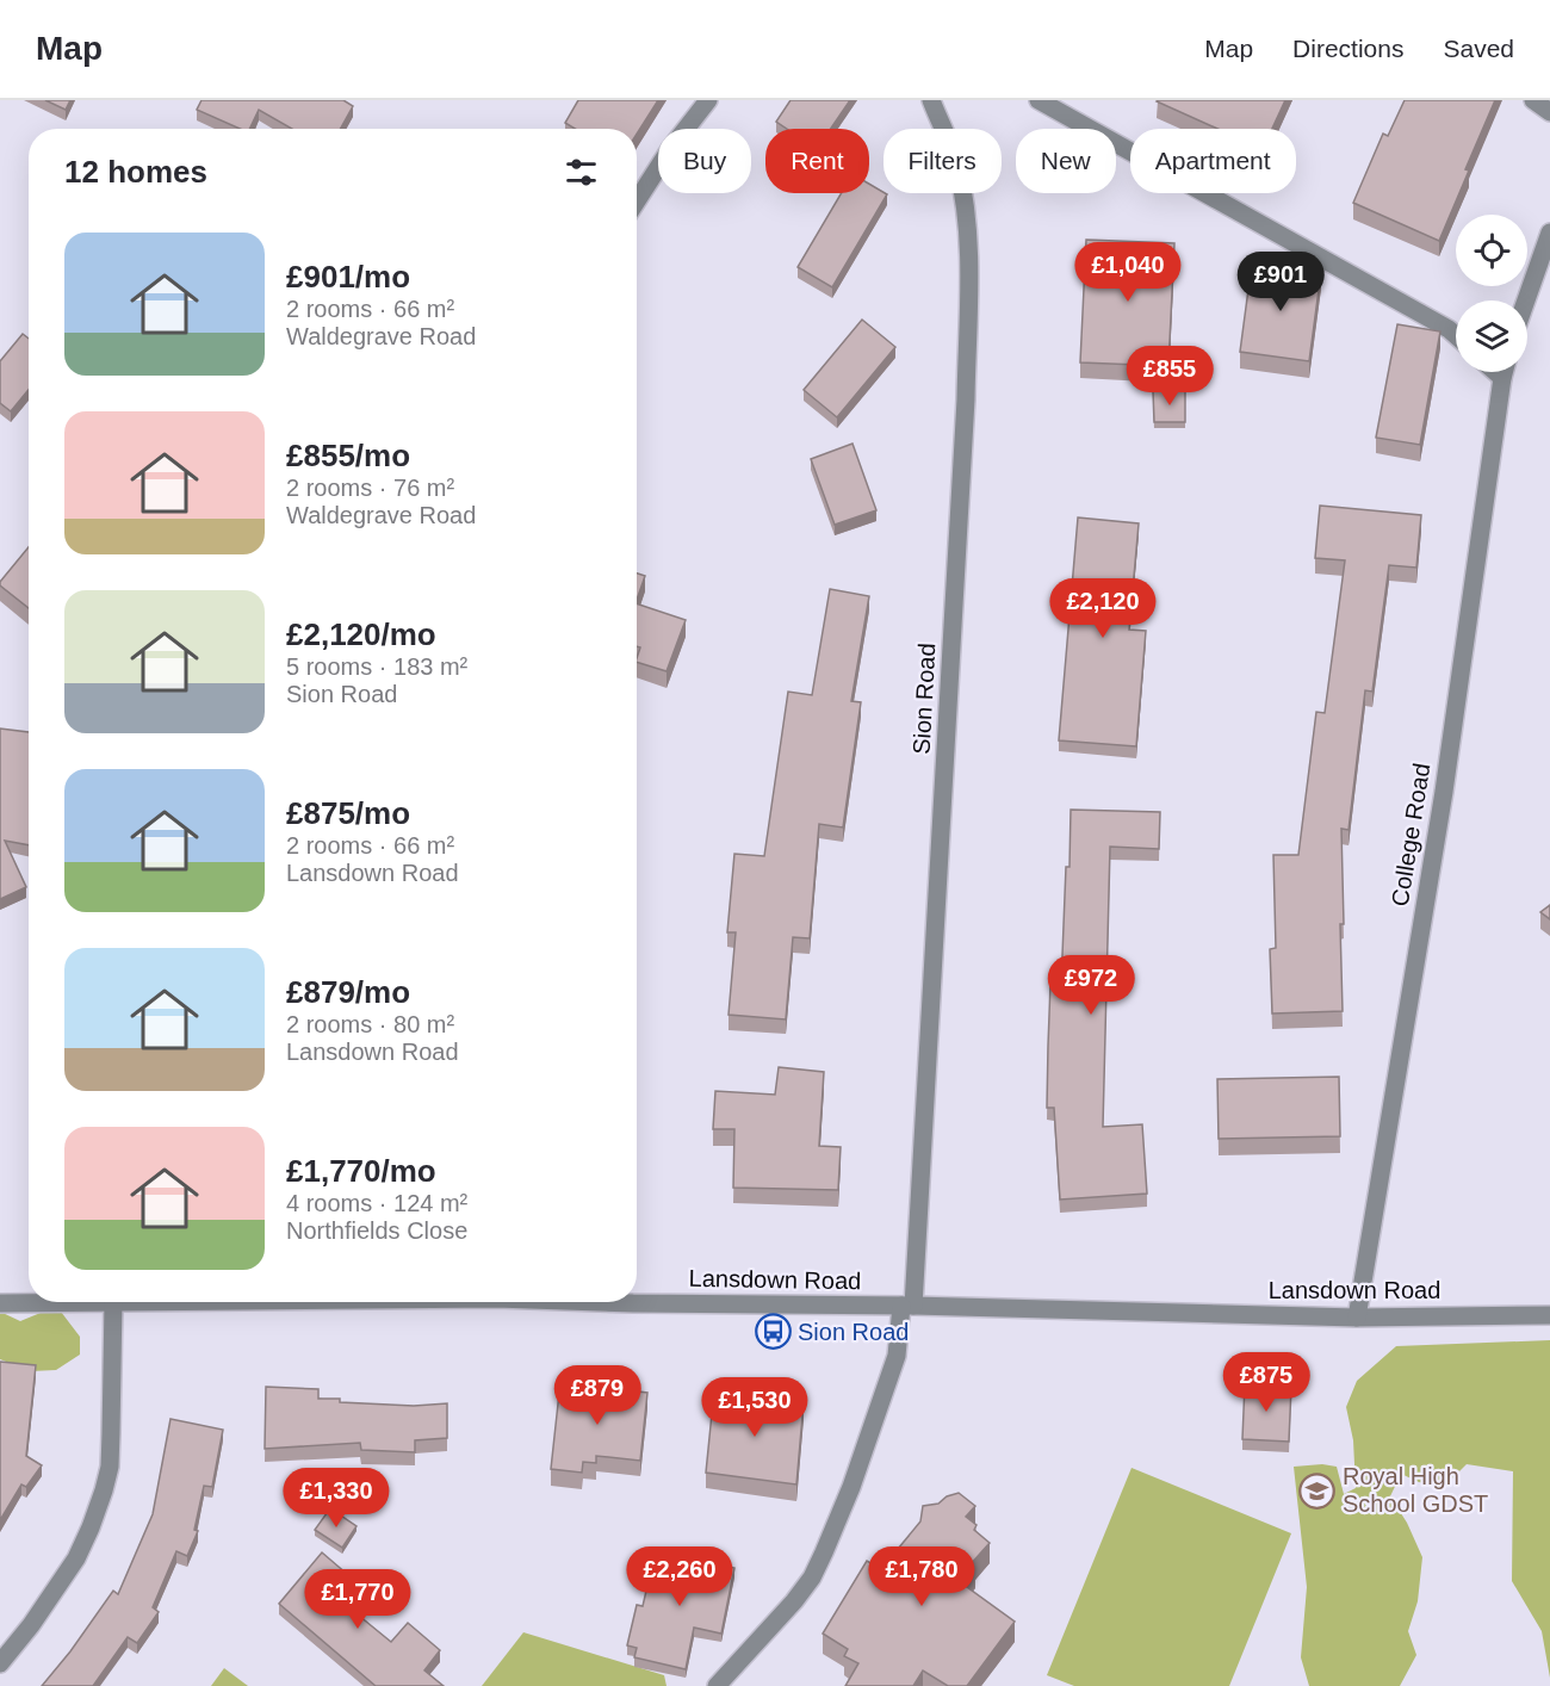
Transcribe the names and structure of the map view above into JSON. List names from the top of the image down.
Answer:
{
  "streets": {
    "street": ["Sion Road", "College Road", "Lansdown Road"]
  },
  "crossings": [
    ["Sion Road", "Lansdown Road"],
    ["College Road", "Lansdown Road"]
  ],
  "places": {
    "bus stop": ["Sion Road"],
    "school or university": ["Royal High School GDST"]
  },
  "page": {
    "header": "Map",
    "nav": ["Map", "Directions", "Saved"],
    "chip": [
      "Buy",
      "Rent",
      "Filters",
      "New",
      "Apartment"
    ],
    "heading": "12 homes",
    "list": [
      {
        "name": "£901/mo",
        "note": "2 rooms · 66 m² · Waldegrave Road"
      },
      {
        "name": "£855/mo",
        "note": "2 rooms · 76 m² · Waldegrave Road"
      },
      {
        "name": "£2,120/mo",
        "note": "5 rooms · 183 m² · Sion Road"
      },
      {
        "name": "£875/mo",
        "note": "2 rooms · 66 m² · Lansdown Road"
      },
      {
        "name": "£879/mo",
        "note": "2 rooms · 80 m² · Lansdown Road"
      },
      {
        "name": "£1,770/mo",
        "note": "4 rooms · 124 m² · Northfields Close"
      }
    ],
    "price": [
      "£1,040",
      "£901",
      "£855",
      "£2,120",
      "£972",
      "£875",
      "£879",
      "£1,530",
      "£1,330",
      "£2,260",
      "£1,780",
      "£1,770"
    ]
  }
}
